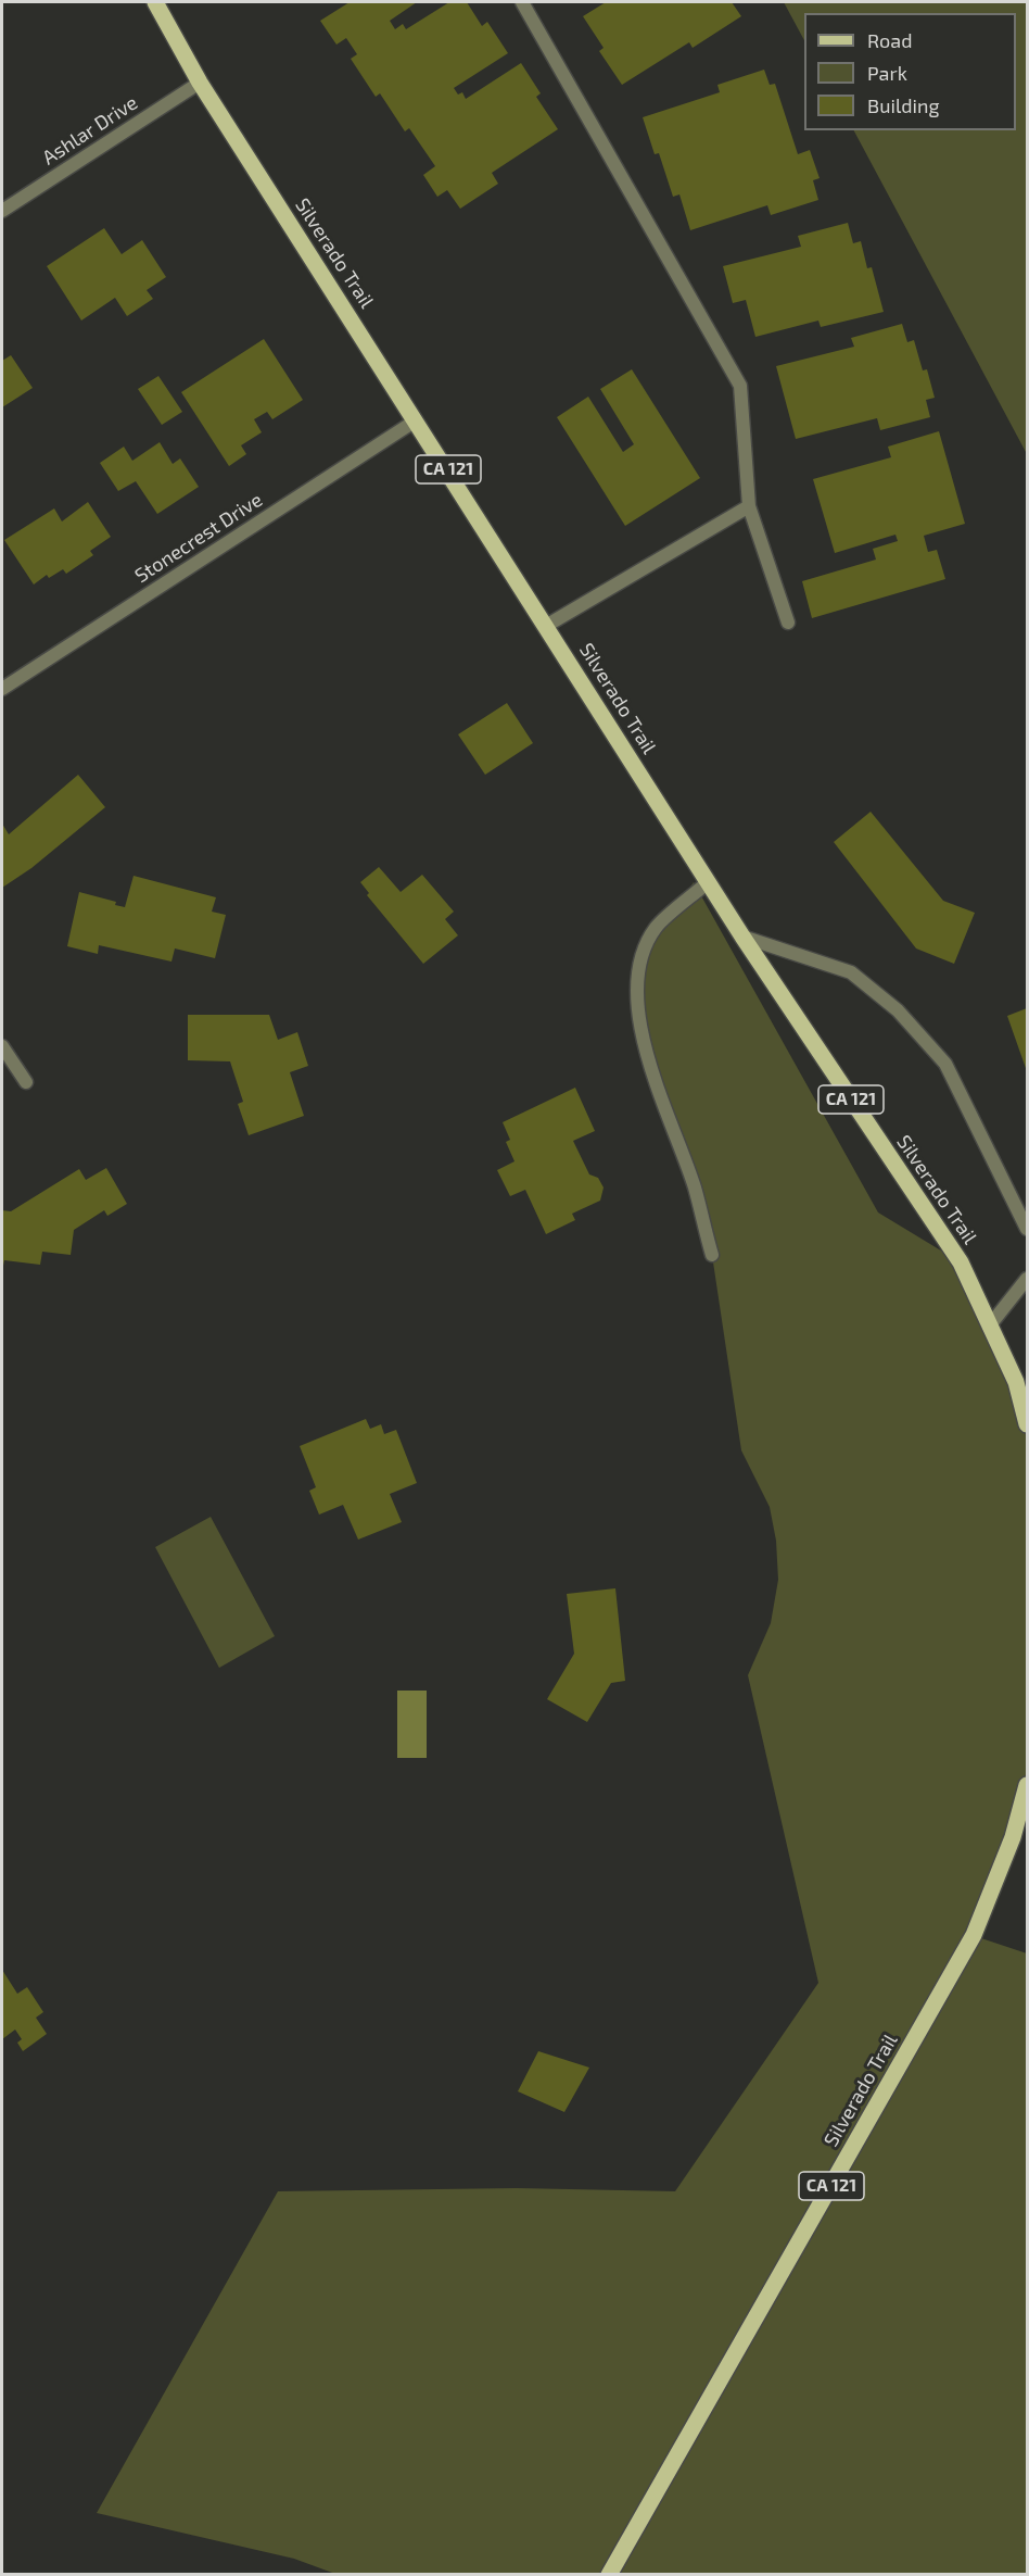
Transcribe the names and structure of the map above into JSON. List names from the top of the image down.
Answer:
{
  "streets": {
    "main road": ["Silverado Trail", "CA 121"],
    "street": ["Ashlar Drive", "Stonecrest Drive"]
  },
  "crossings": [
    ["Ashlar Drive", "Silverado Trail"],
    ["Silverado Trail", "Stonecrest Drive"]
  ],
  "legend": ["Road", "Park", "Building"]
}
